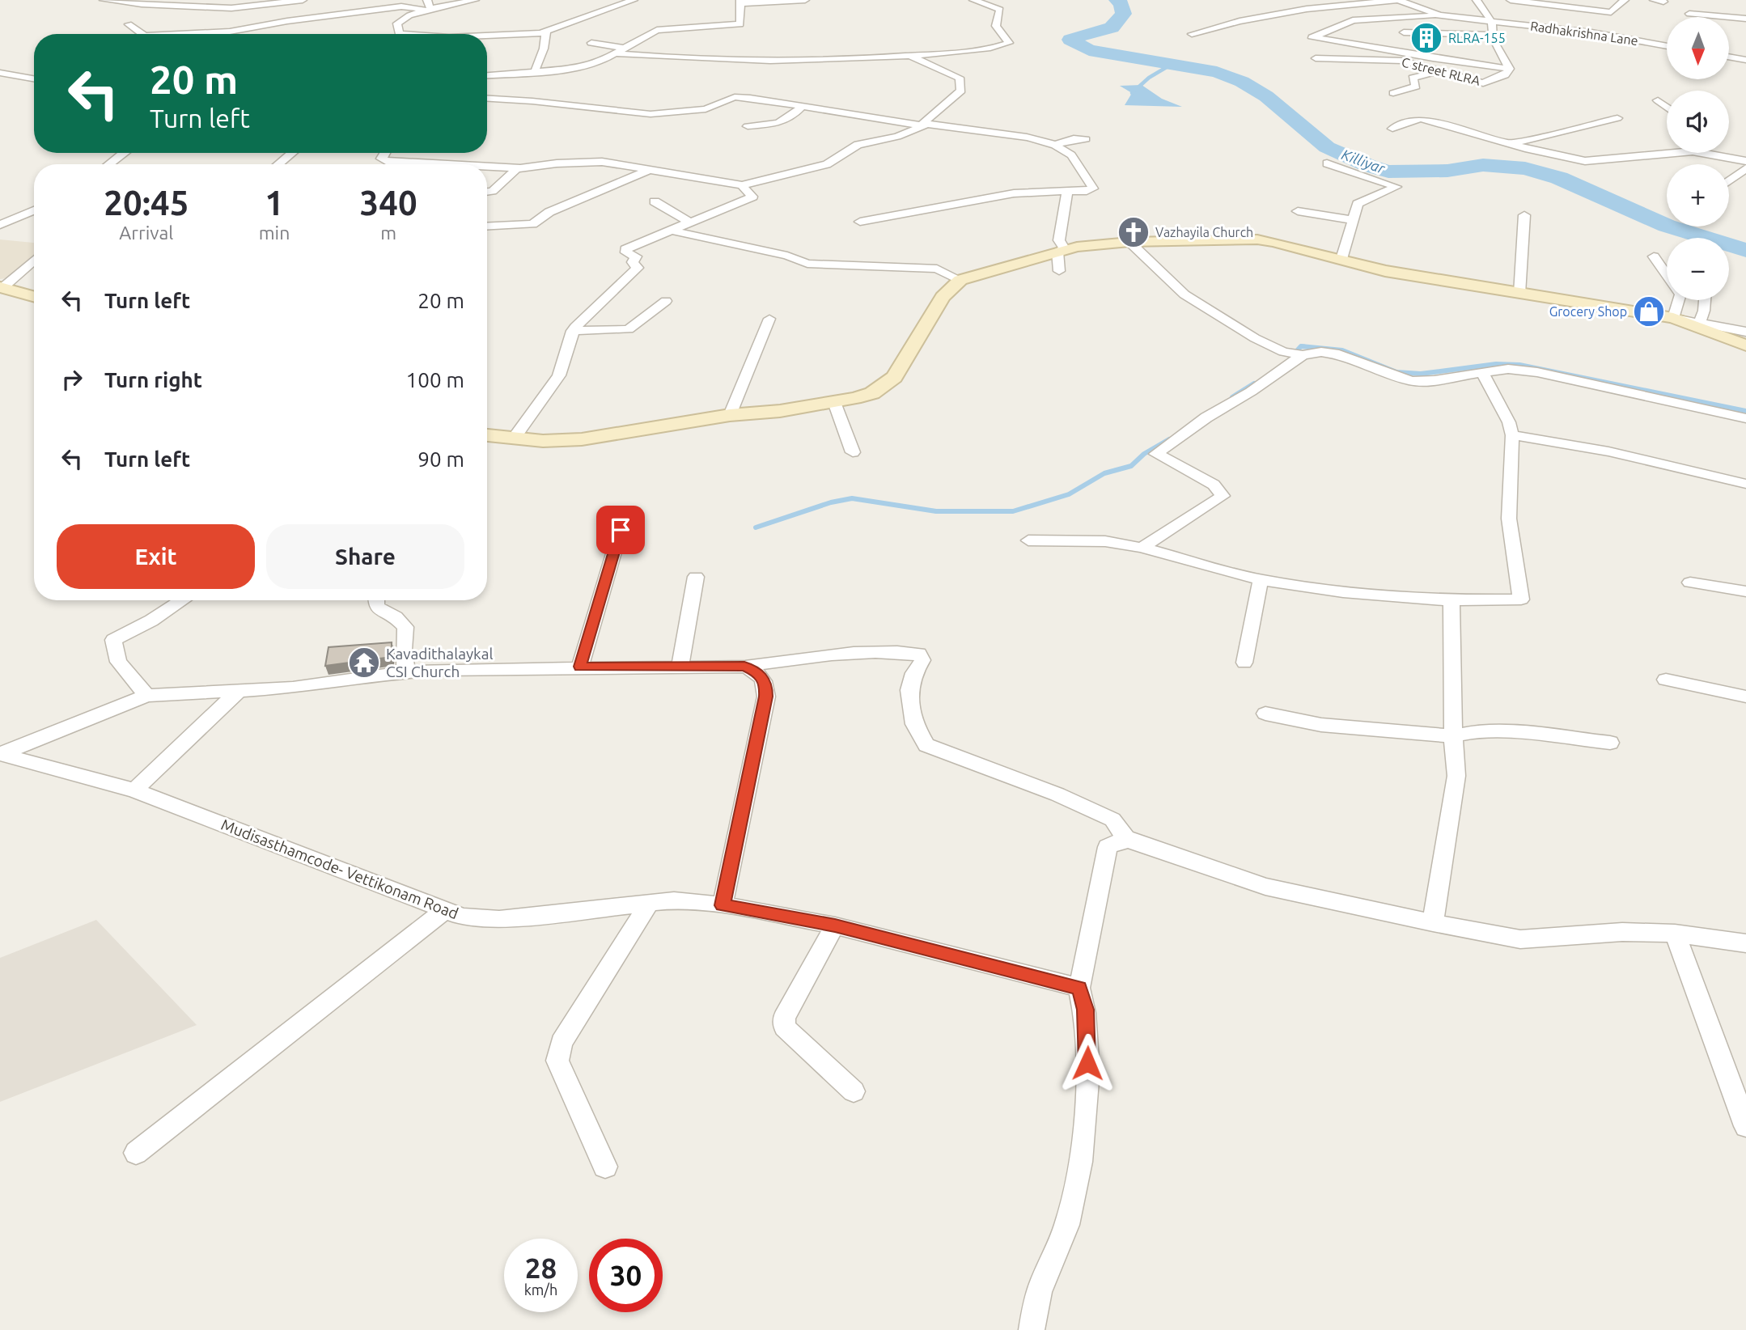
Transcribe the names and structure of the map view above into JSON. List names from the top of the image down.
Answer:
{
  "streets": {
    "street": ["Radhakrishna Lane", "C street RLRA", "Mudisasthamcode- Vettikonam Road"]
  },
  "water": ["Killiyar"],
  "places": {
    "building": ["RLRA-155"],
    "church": ["Vazhayila Church"],
    "shop": ["Grocery Shop"],
    "temple": ["Kavadithalaykal CSI Church"]
  },
  "north": "bottom",
  "page": {
    "map_buttons": ["+", "−"],
    "turn": ["20 m", "Turn left"],
    "eta": [
      "20:45",
      "Arrival",
      "1",
      "min",
      "340",
      "m"
    ],
    "list": [
      {
        "name": "Turn left",
        "value": "20 m"
      },
      {
        "name": "Turn right",
        "value": "100 m"
      },
      {
        "name": "Turn left",
        "value": "90 m"
      }
    ],
    "buttons": ["Exit", "Share"],
    "speed": "28 km/h",
    "limit": "30"
  }
}
